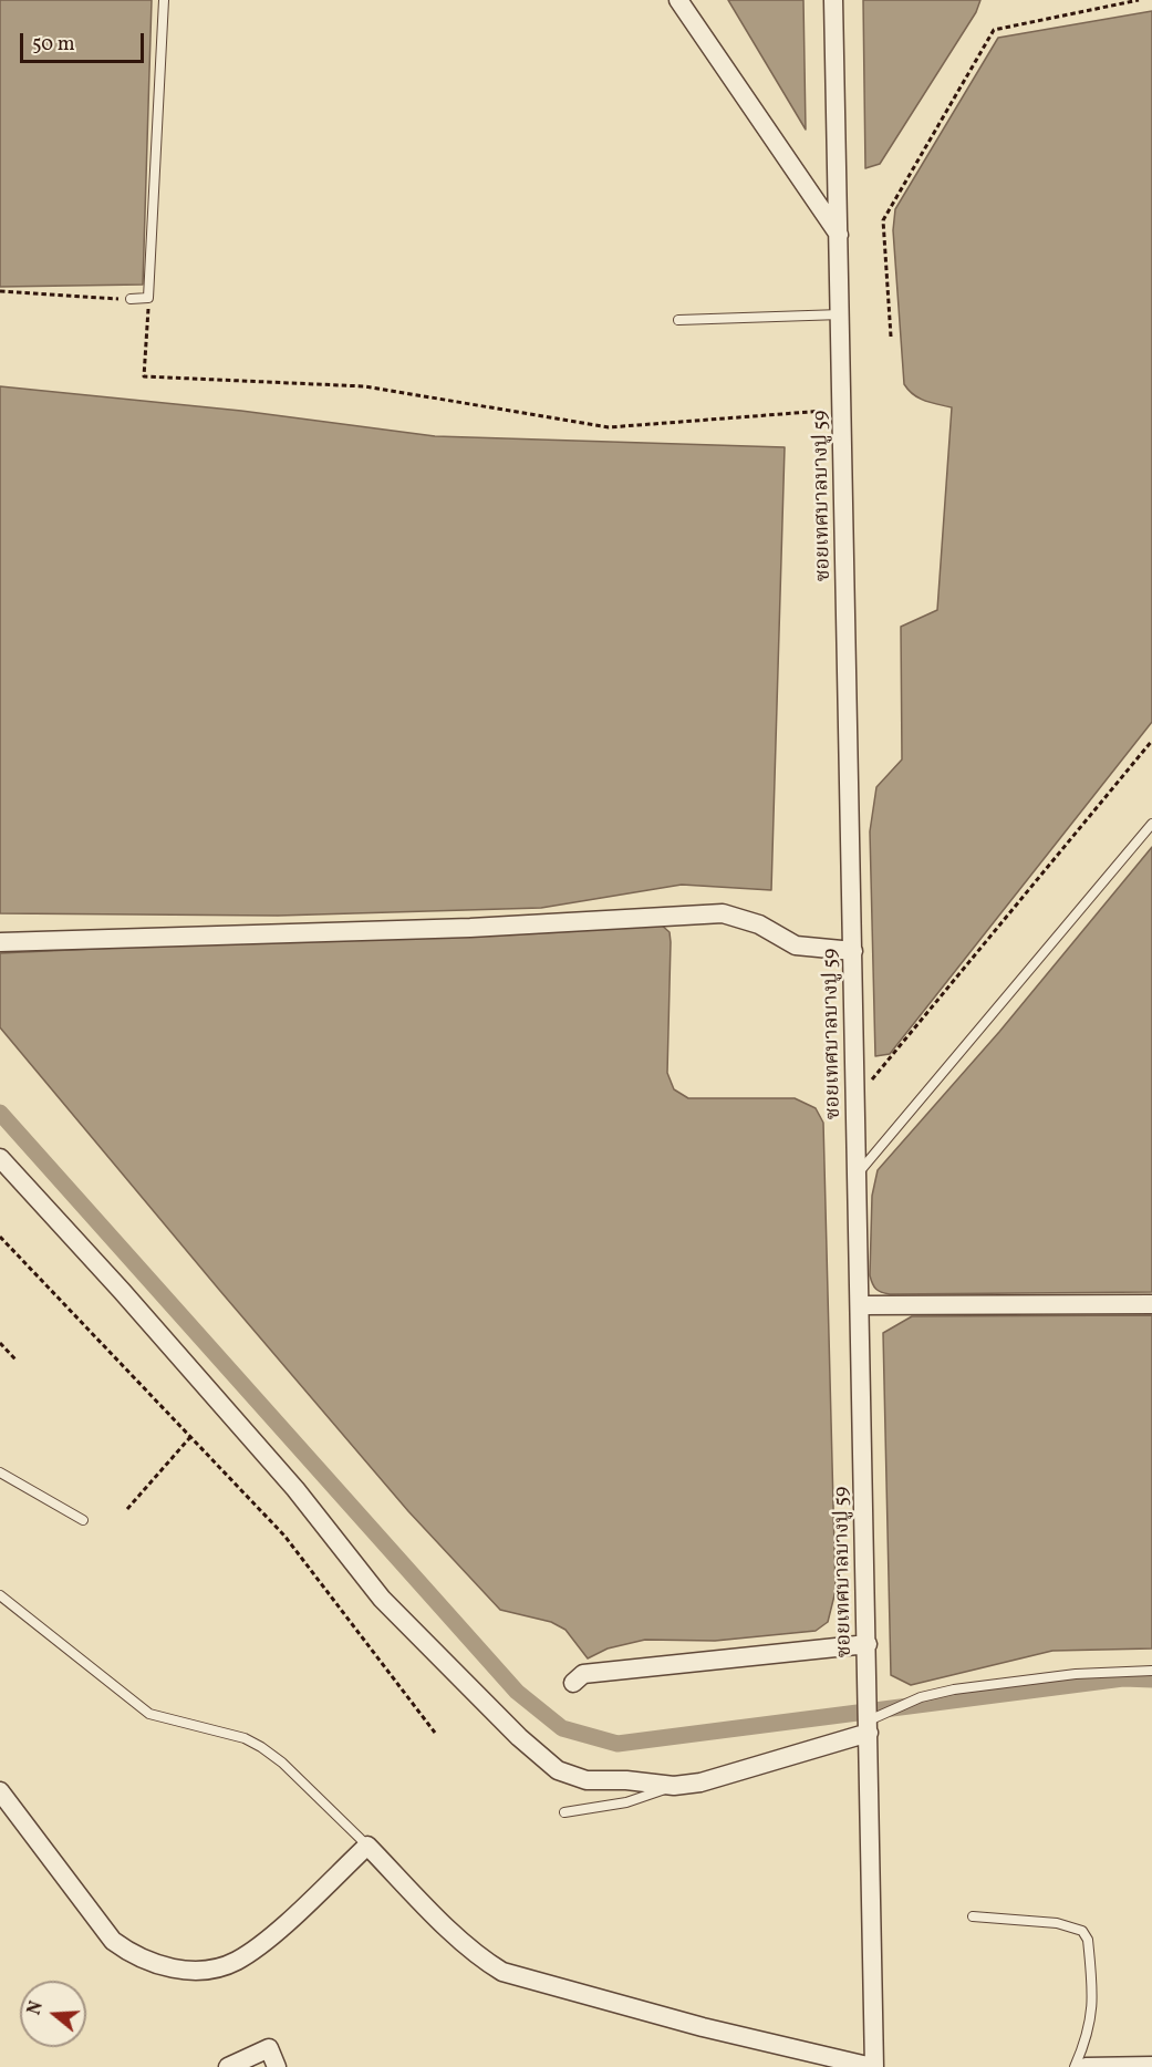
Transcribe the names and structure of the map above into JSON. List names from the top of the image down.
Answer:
{
  "streets": {
    "street": ["ซอยเทศบาลบางปู 59"]
  },
  "scale_bar": "50 m",
  "north": "left"
}
